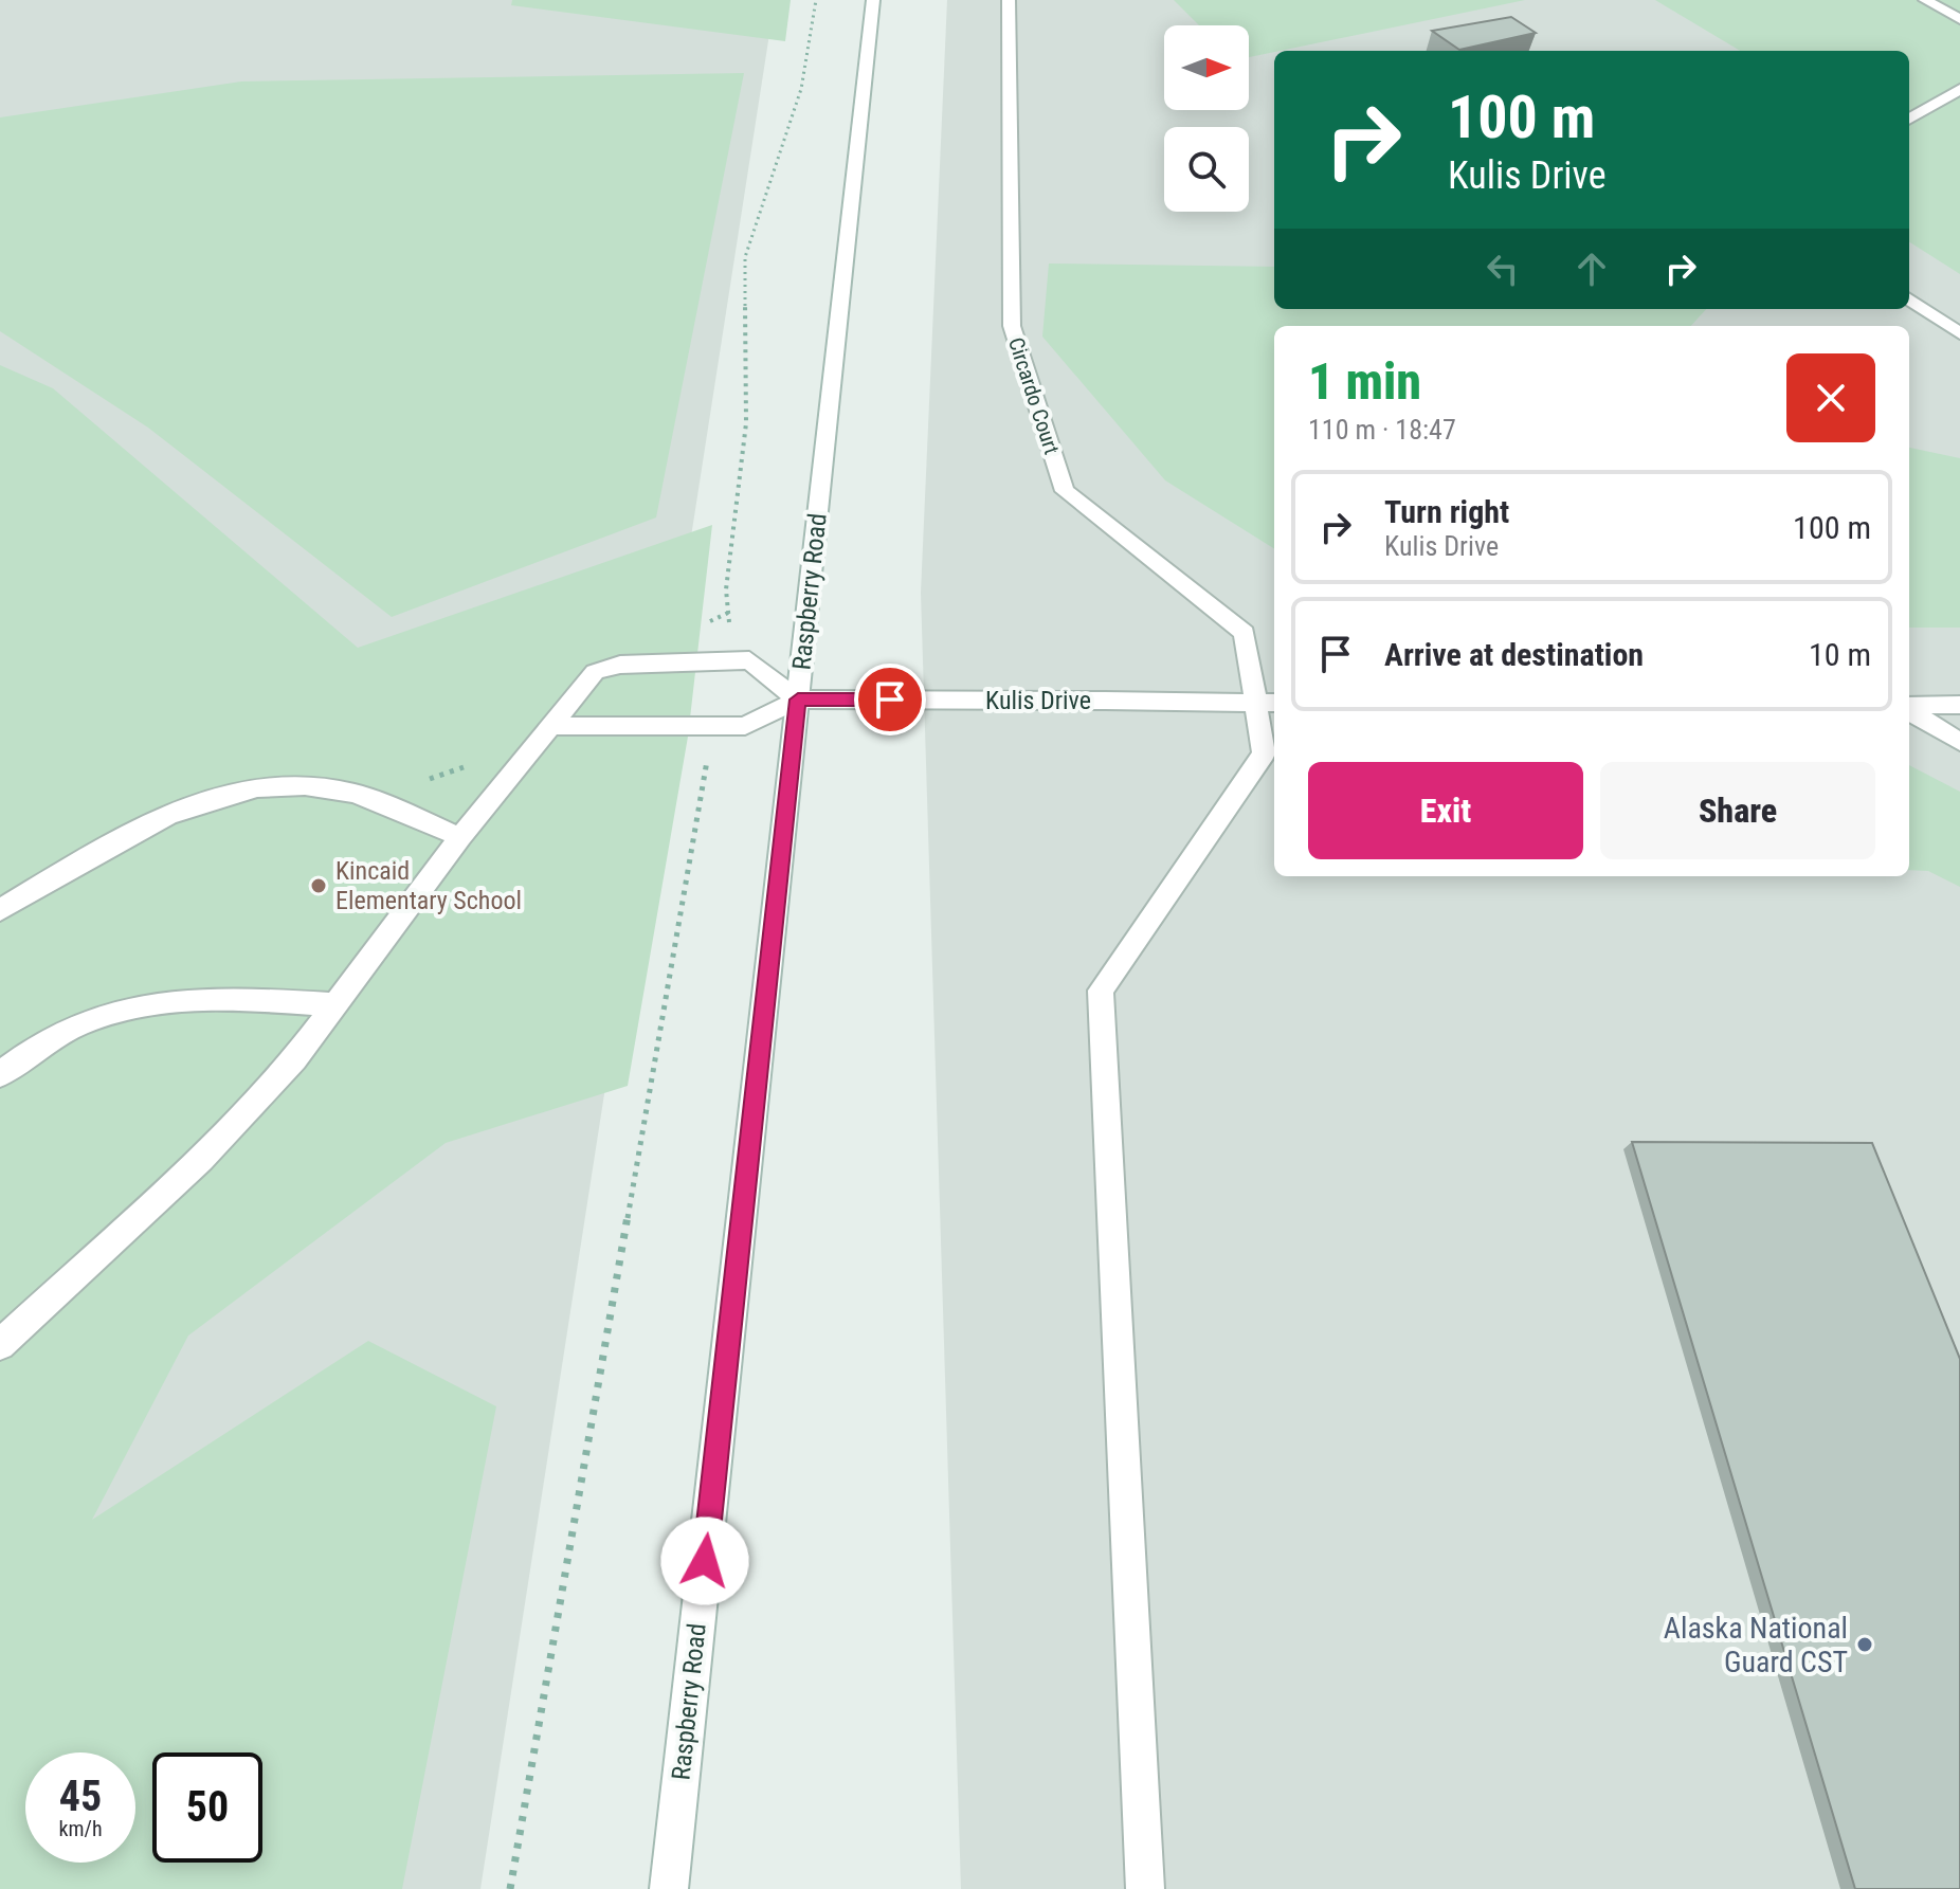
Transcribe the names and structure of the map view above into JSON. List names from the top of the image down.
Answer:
{
  "streets": {
    "main road": ["Circardo Court", "Raspberry Road", "Kulis Drive"]
  },
  "crossings": [
    ["Circardo Court", "Kulis Drive"],
    ["Raspberry Road", "Kulis Drive"]
  ],
  "places": ["Kincaid Elementary School", "Alaska National Guard CST"],
  "north": "right",
  "page": {
    "turn": ["100 m", "Kulis Drive"],
    "heading": ["1 min", "110 m · 18:47"],
    "list": [
      {
        "name": "Turn right",
        "note": "Kulis Drive",
        "value": "100 m"
      },
      {
        "name": "Arrive at destination",
        "value": "10 m"
      }
    ],
    "buttons": ["Exit", "Share"],
    "speed": "45 km/h",
    "limit": "50"
  }
}
